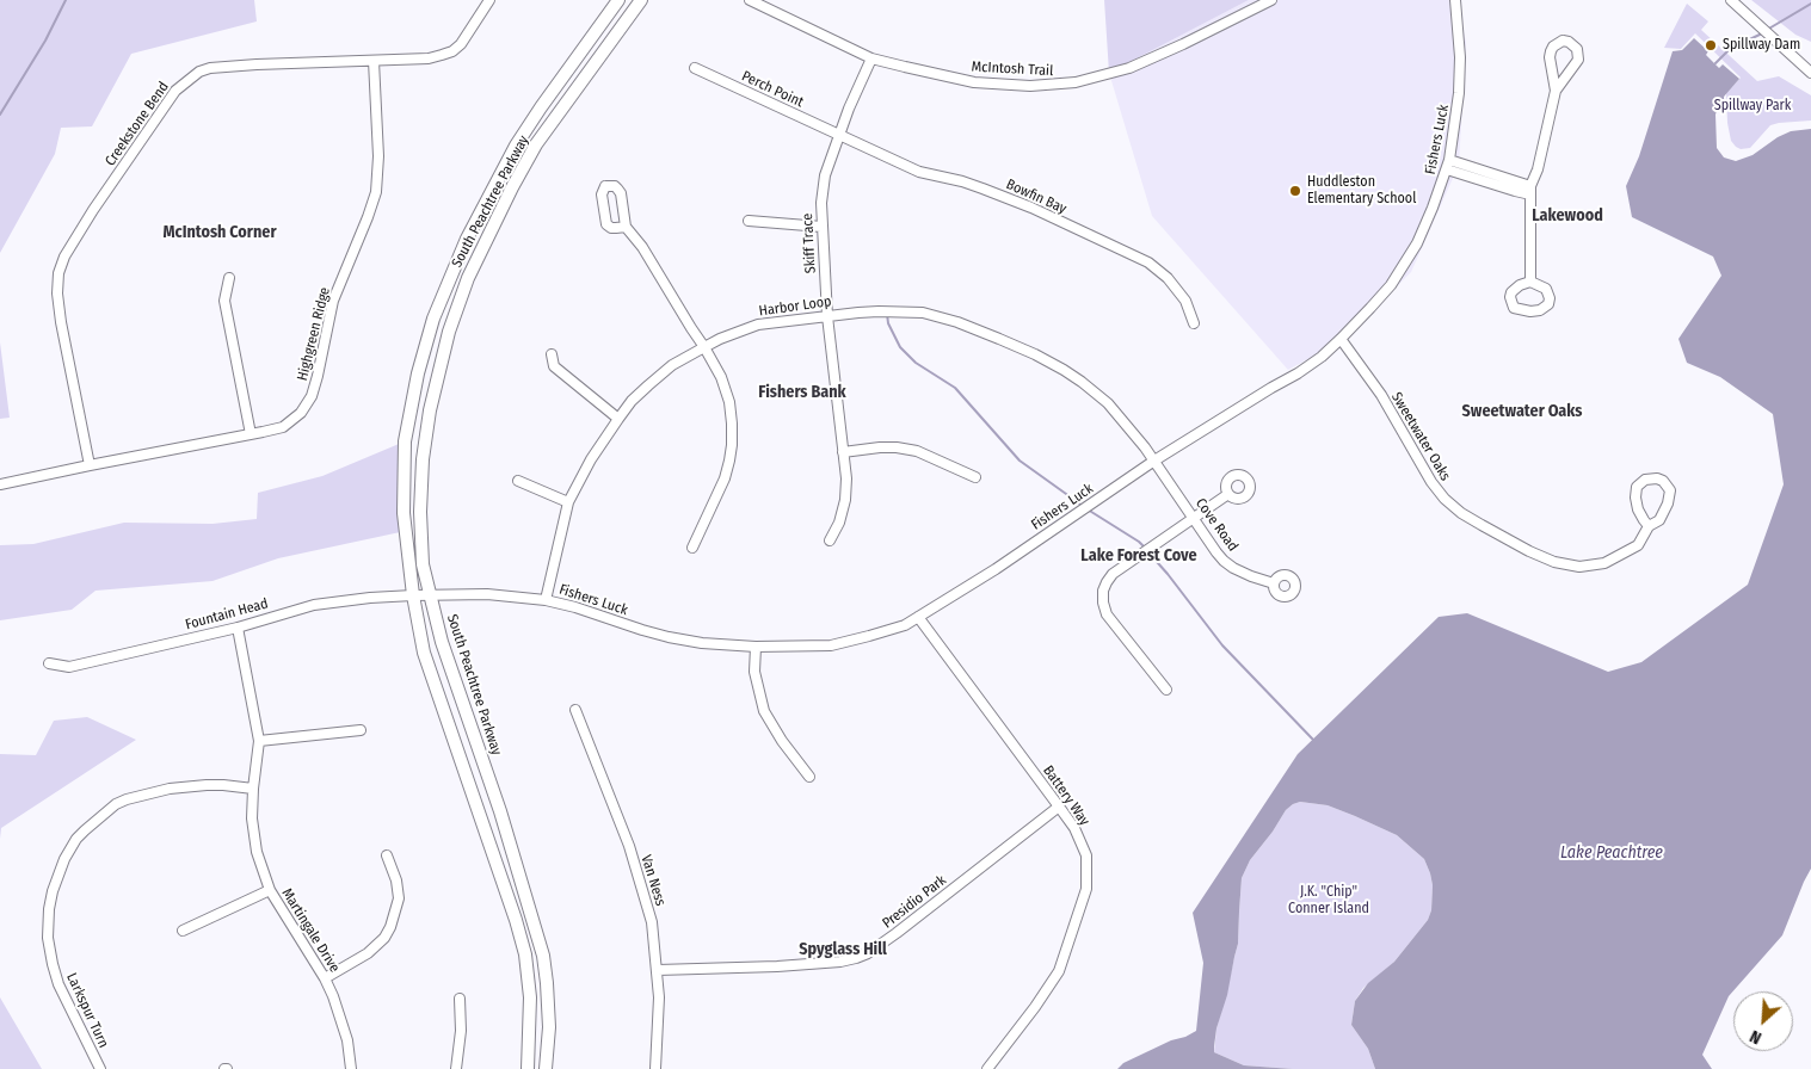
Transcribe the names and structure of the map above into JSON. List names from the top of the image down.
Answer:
{
  "streets": {
    "main road": ["South Peachtree Parkway"],
    "street": [
      "McIntosh Trail",
      "Perch Point",
      "Creekstone Bend",
      "Fishers Luck",
      "Bowfin Bay",
      "Skiff Trace",
      "Harbor Loop",
      "Highgreen Ridge",
      "Sweetwater Oaks",
      "Cove Road",
      "Fountain Head",
      "Battery Way",
      "Van Ness",
      "Presidio Park",
      "Martingale Drive",
      "Larkspur Turn"
    ]
  },
  "crossings": [
    ["McIntosh Trail", "Skiff Trace"],
    ["Perch Point", "Bowfin Bay"],
    ["Perch Point", "Skiff Trace"],
    ["Creekstone Bend", "Highgreen Ridge"],
    ["Fishers Luck", "South Peachtree Parkway"],
    ["Fishers Luck", "Harbor Loop"],
    ["Fishers Luck", "Sweetwater Oaks"],
    ["Fishers Luck", "Cove Road"],
    ["Fishers Luck", "Fountain Head"],
    ["Fishers Luck", "Battery Way"],
    ["Bowfin Bay", "Skiff Trace"],
    ["South Peachtree Parkway", "Fountain Head"],
    ["Skiff Trace", "Harbor Loop"],
    ["Harbor Loop", "Cove Road"],
    ["Fountain Head", "Martingale Drive"],
    ["Battery Way", "Presidio Park"],
    ["Van Ness", "Presidio Park"],
    ["Martingale Drive", "Larkspur Turn"]
  ],
  "districts": [
    "Lakewood",
    "McIntosh Corner",
    "Fishers Bank",
    "Sweetwater Oaks",
    "Lake Forest Cove",
    "Spyglass Hill"
  ],
  "water": ["Lake Peachtree"],
  "parks": ["Spillway Park", "J.K. \"Chip\" Conner Island"],
  "places": ["Spillway Dam", "Huddleston Elementary School"],
  "north": "bottom left"
}
